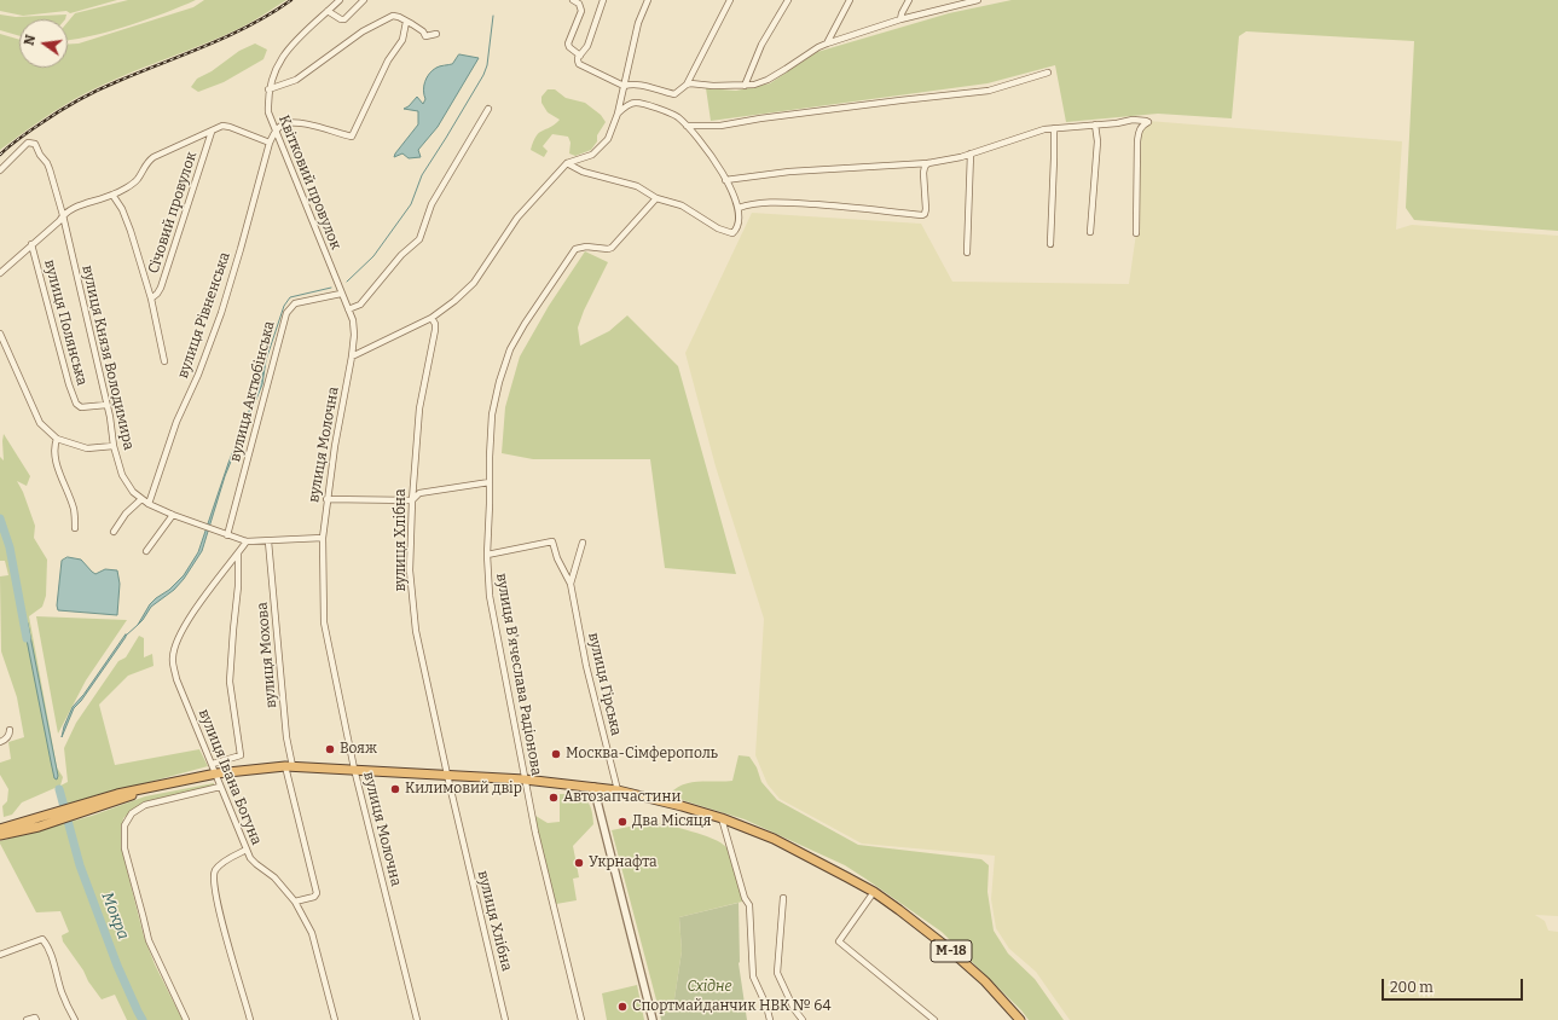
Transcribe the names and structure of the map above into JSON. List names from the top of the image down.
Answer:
{
  "streets": {
    "highway": ["М-18"],
    "street": [
      "Квітковий провулок",
      "Січовий провулок",
      "вулиця Рівненська",
      "вулиця Полянська",
      "вулиця Князя Володимира",
      "вулиця Актюбінська",
      "вулиця Молочна",
      "вулиця Хлібна",
      "вулиця Мохова",
      "вулиця В'ячеслава Радіонова",
      "вулиця Гірська",
      "вулиця Івана Богуна"
    ]
  },
  "crossings": [
    ["Квітковий провулок", "вулиця Рівненська"],
    ["Квітковий провулок", "вулиця Актюбінська"],
    ["Квітковий провулок", "вулиця Молочна"],
    ["вулиця Рівненська", "вулиця Князя Володимира"],
    ["вулиця Полянська", "вулиця Князя Володимира"],
    ["вулиця Князя Володимира", "вулиця Актюбінська"],
    ["вулиця Молочна", "М-18"],
    ["вулиця Хлібна", "М-18"],
    ["вулиця Мохова", "вулиця Івана Богуна"],
    ["вулиця Мохова", "М-18"],
    ["вулиця В'ячеслава Радіонова", "вулиця Гірська"],
    ["вулиця В'ячеслава Радіонова", "М-18"],
    ["вулиця Гірська", "М-18"],
    ["вулиця Івана Богуна", "М-18"]
  ],
  "water": ["Мокра"],
  "parks": ["Східне"],
  "places": [
    "Вояж",
    "Москва-Сімферополь",
    "Килимовий двір",
    "Автозапчастини",
    "Два Місяця",
    "Укрнафта",
    "Спортмайданчик НВК № 64"
  ],
  "scale_bar": "200 m",
  "north": "left"
}
